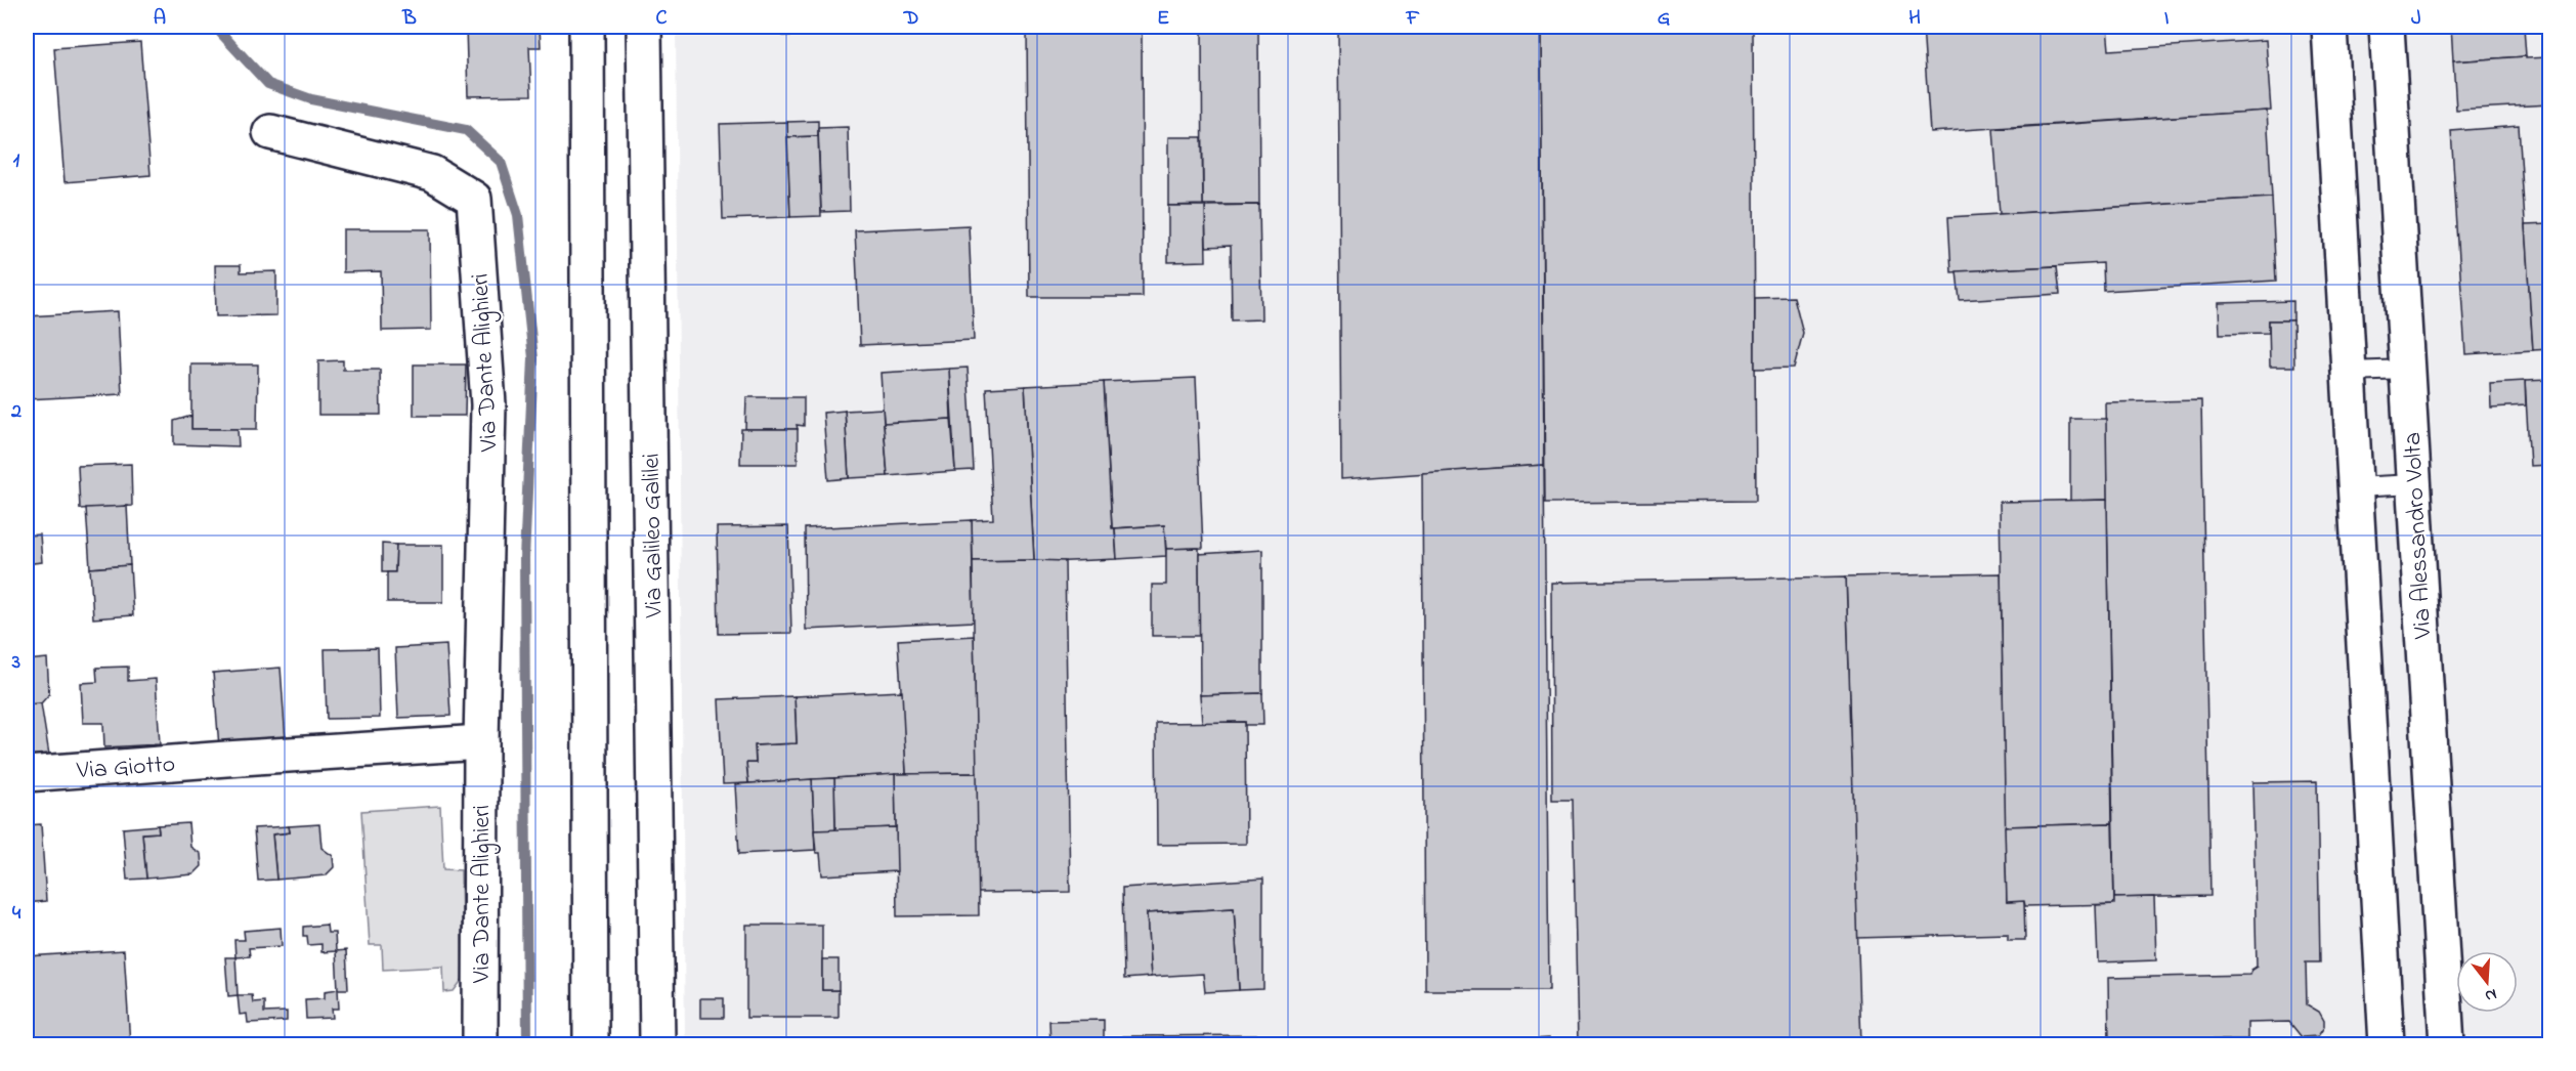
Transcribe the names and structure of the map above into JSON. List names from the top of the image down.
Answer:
{
  "streets": {
    "street": [
      "Via Dante Alighieri",
      "Via Galileo Galilei",
      "Via Alessandro Volta",
      "Via Giotto"
    ]
  },
  "crossings": [
    ["Via Dante Alighieri", "Via Giotto"]
  ],
  "north": "bottom",
  "grid": {
    "columns": [
      "A",
      "B",
      "C",
      "D",
      "E",
      "F",
      "G",
      "H",
      "I",
      "J"
    ],
    "rows": [
      "1",
      "2",
      "3",
      "4"
    ]
  }
}
